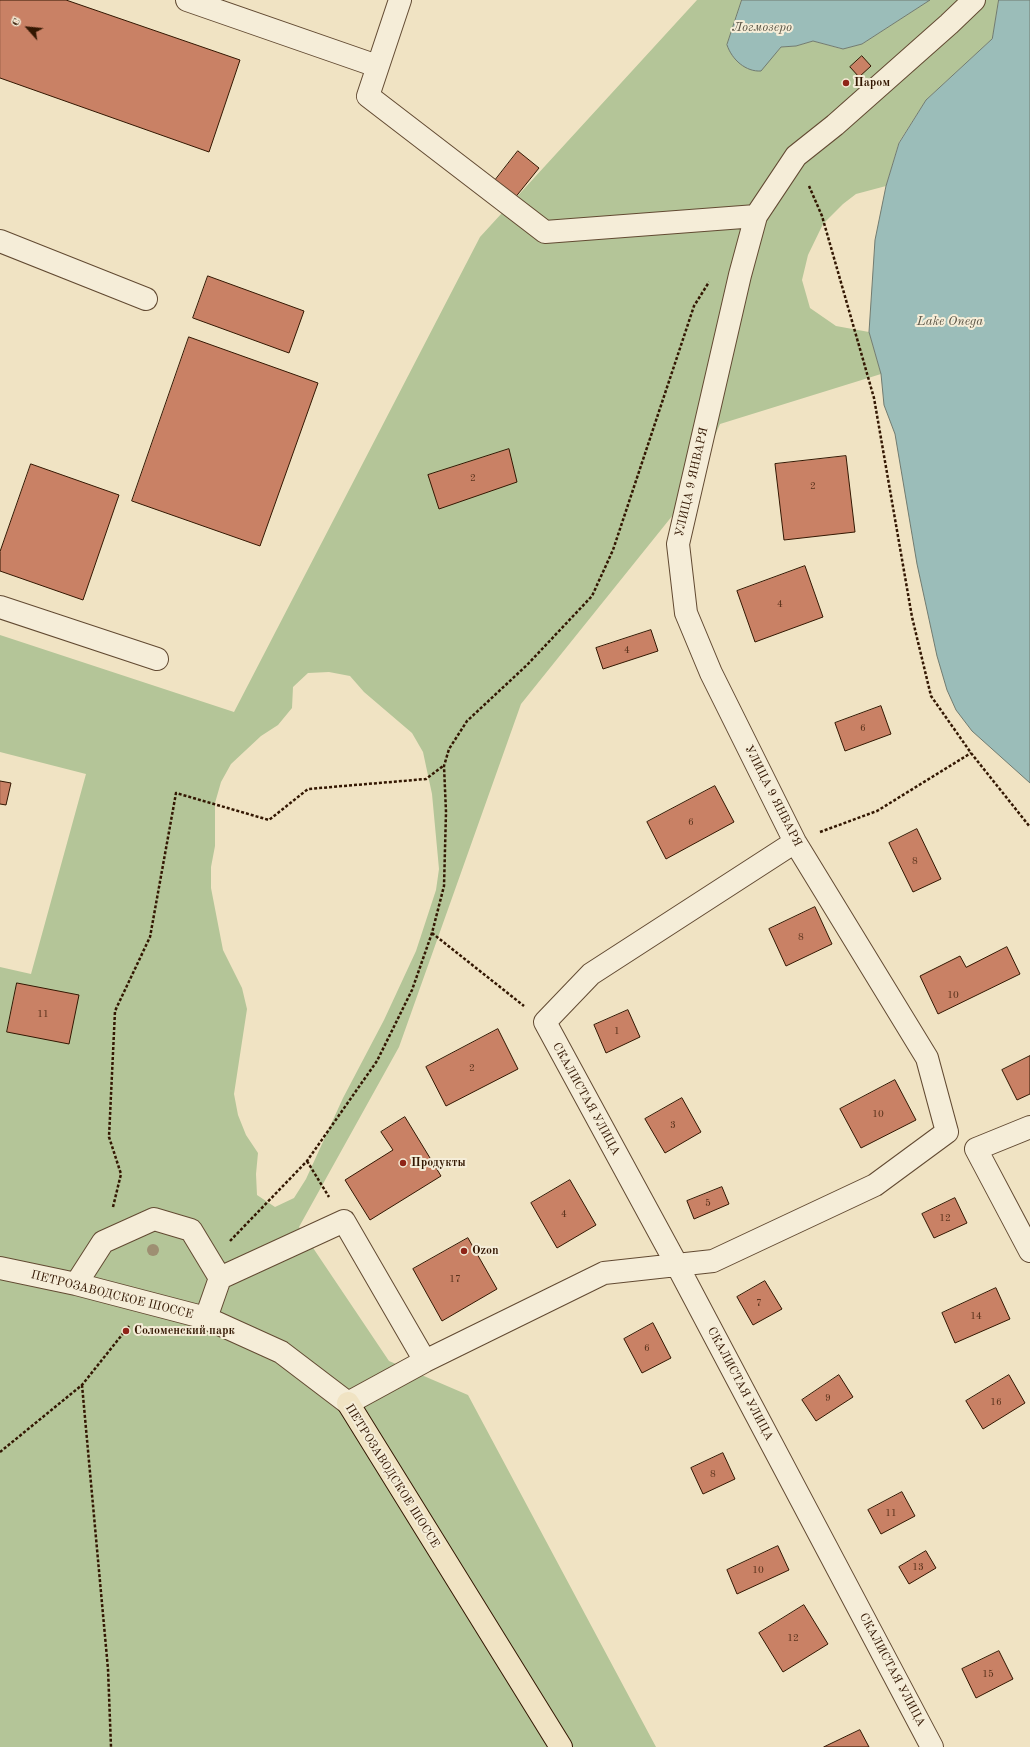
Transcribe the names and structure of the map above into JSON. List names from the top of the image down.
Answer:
{
  "streets": {
    "main road": ["ПЕТРОЗАВОДСКОЕ ШОССЕ"],
    "street": ["УЛИЦА 9 ЯНВАРЯ", "СКАЛИСТАЯ УЛИЦА"]
  },
  "water": ["Логмозеро", "Lake Onega"],
  "places": [
    "Паром",
    "Продукты",
    "Ozon",
    "Соломенский парк"
  ],
  "house_numbers": [
    "2",
    "2",
    "4",
    "4",
    "6",
    "6",
    "8",
    "8",
    "10",
    "11",
    "1",
    "2",
    "10",
    "3",
    "5",
    "4",
    "12",
    "17",
    "7",
    "14",
    "6",
    "9",
    "16",
    "8",
    "11",
    "13",
    "10",
    "12",
    "15"
  ],
  "north": "top left"
}
